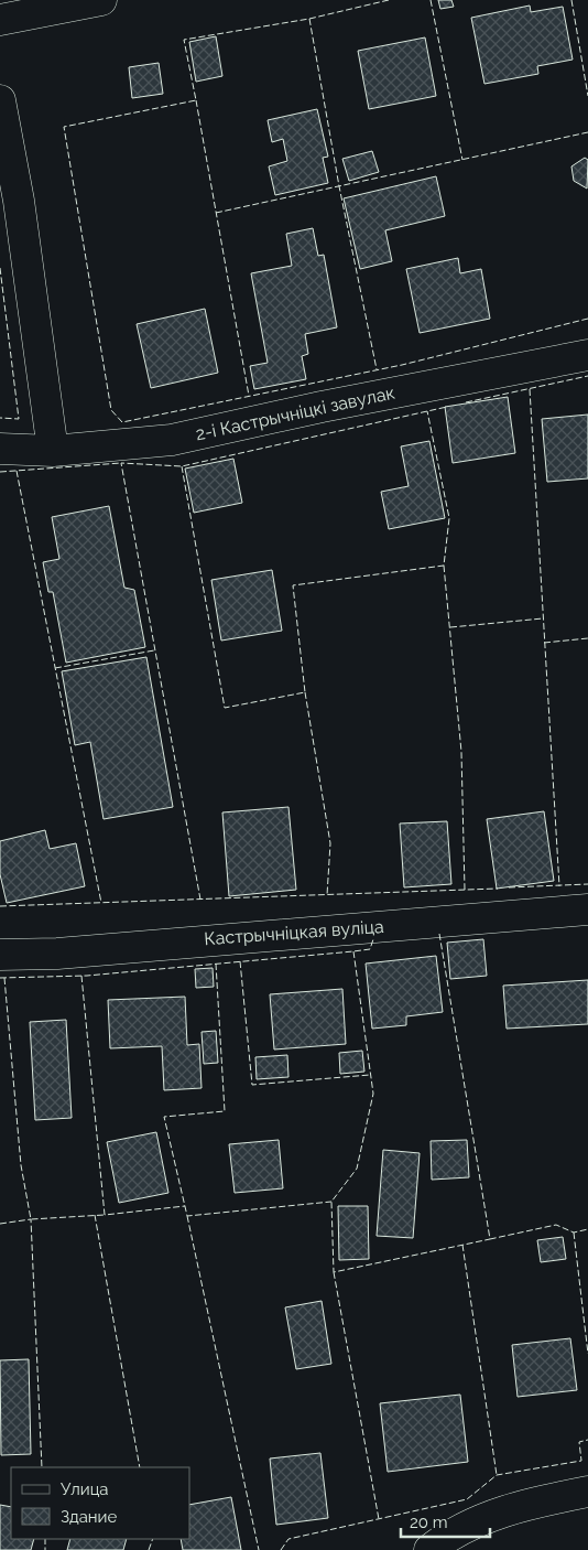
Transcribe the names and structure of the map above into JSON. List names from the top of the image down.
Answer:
{
  "streets": {
    "street": ["2-і Кастрычніцкі завулак", "Кастрычніцкая вуліца"]
  },
  "legend": ["Улица", "Здание"],
  "scale_bar": "20 m"
}
